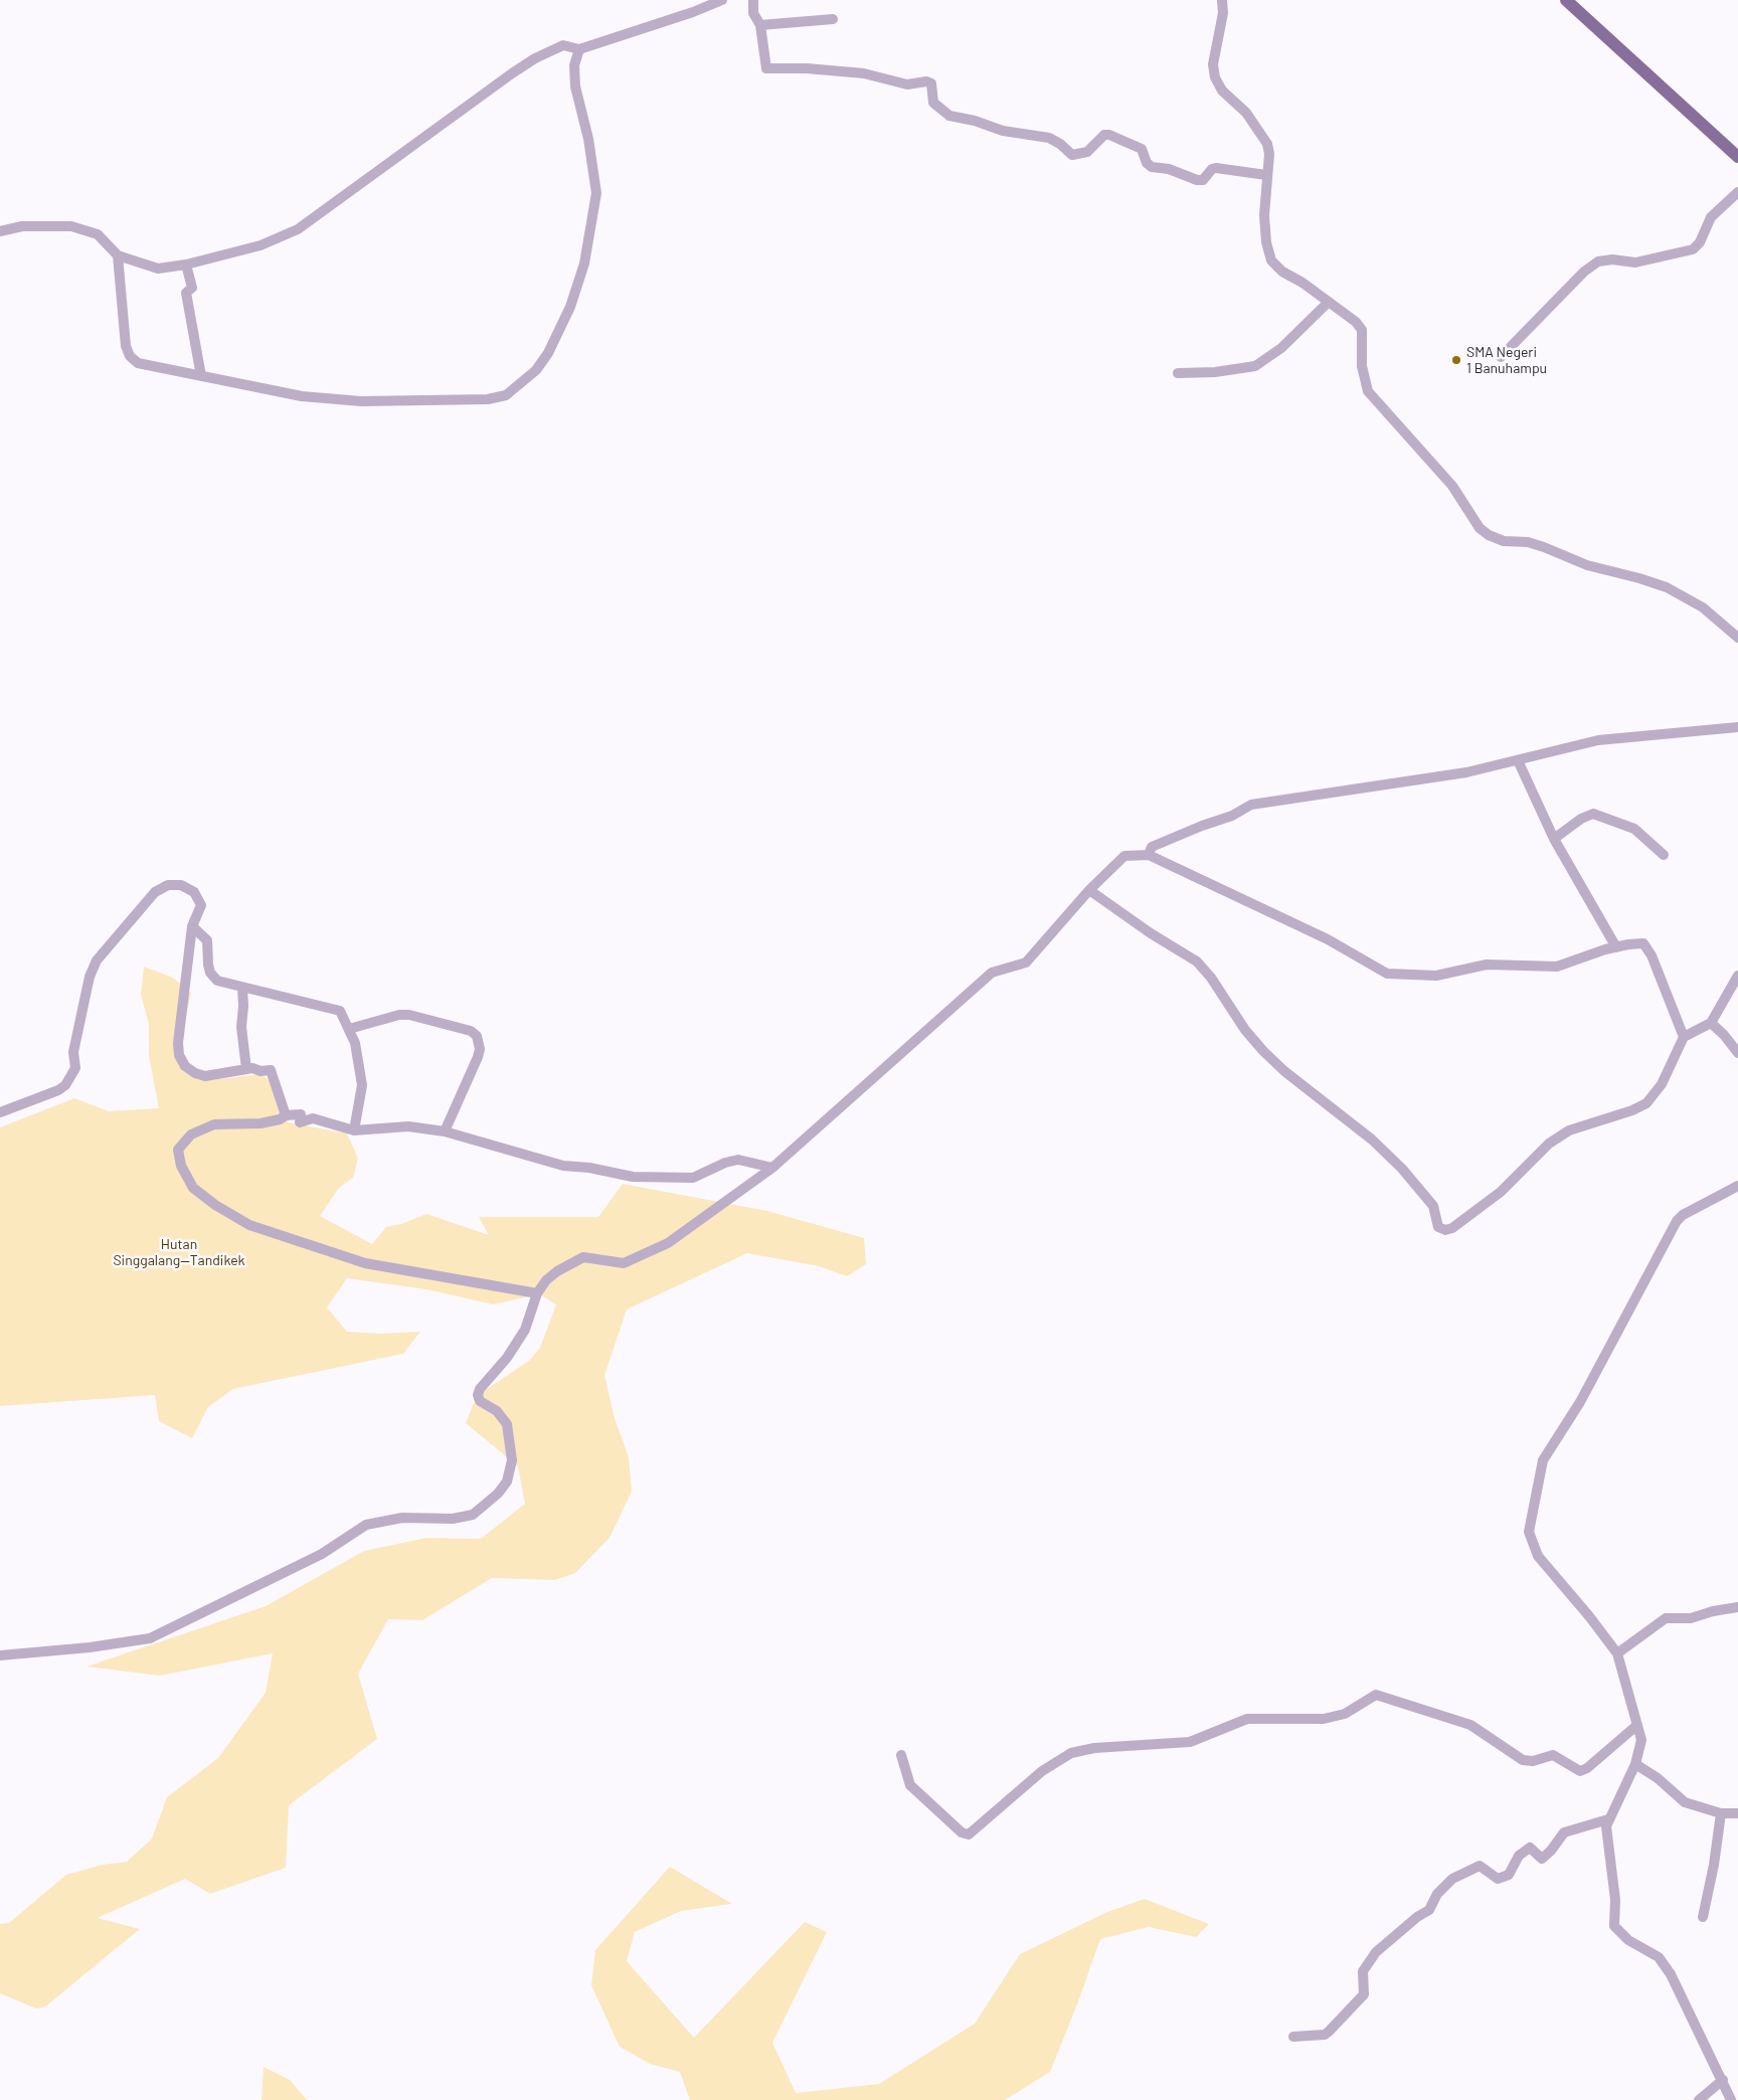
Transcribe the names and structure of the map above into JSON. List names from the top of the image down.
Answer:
{
  "parks": ["Hutan Singgalang—Tandikek"],
  "places": ["SMA Negeri 1 Banuhampu"]
}
